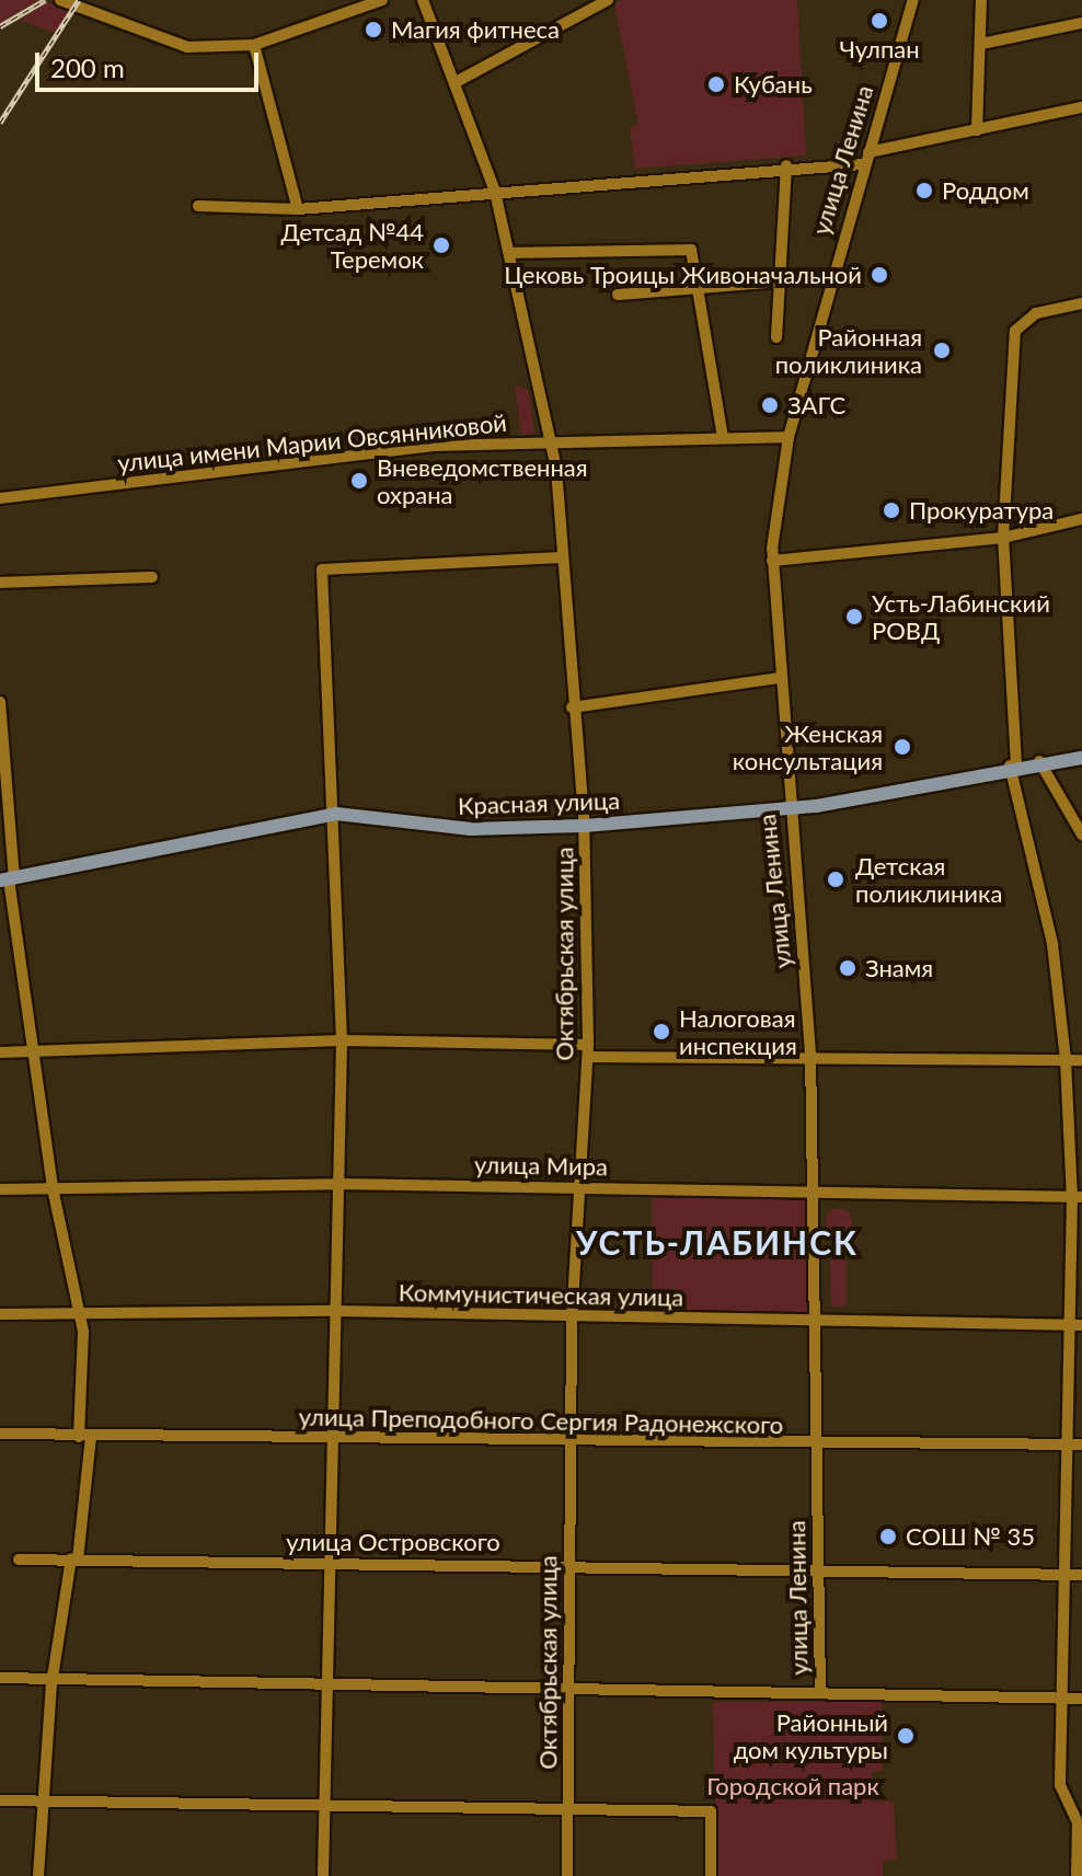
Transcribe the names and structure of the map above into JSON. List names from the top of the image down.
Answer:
{
  "streets": {
    "main road": ["Красная улица"],
    "street": [
      "улица Ленина",
      "улица имени Марии Овсянниковой",
      "Октябрьская улица",
      "улица Мира",
      "Коммунистическая улица",
      "улица Преподобного Сергия Радонежского",
      "улица Островского"
    ]
  },
  "crossings": [
    ["улица Ленина", "улица имени Марии Овсянниковой"],
    ["улица Ленина", "Красная улица"],
    ["улица Ленина", "улица Мира"],
    ["улица Ленина", "Коммунистическая улица"],
    ["улица Ленина", "улица Преподобного Сергия Радонежского"],
    ["улица Ленина", "улица Островского"],
    ["улица имени Марии Овсянниковой", "Октябрьская улица"],
    ["Красная улица", "Октябрьская улица"],
    ["Октябрьская улица", "улица Мира"],
    ["Октябрьская улица", "Коммунистическая улица"],
    ["Октябрьская улица", "улица Преподобного Сергия Радонежского"],
    ["Октябрьская улица", "улица Островского"]
  ],
  "districts": ["УСТЬ-ЛАБИНСК"],
  "parks": ["Городской парк"],
  "places": [
    "Чулпан",
    "Магия фитнеса",
    "Кубань",
    "Роддом",
    "Детсад №44 Теремок",
    "Цековь Троицы Живоначальной",
    "Районная поликлиника",
    "ЗАГС",
    "Вневедомственная охрана",
    "Прокуратура",
    "Усть-Лабинский РОВД",
    "Женская консультация",
    "Детская поликлиника",
    "Знамя",
    "Налоговая инспекция",
    "СОШ № 35",
    "Районный дом культуры"
  ],
  "scale_bar": "200 m"
}
